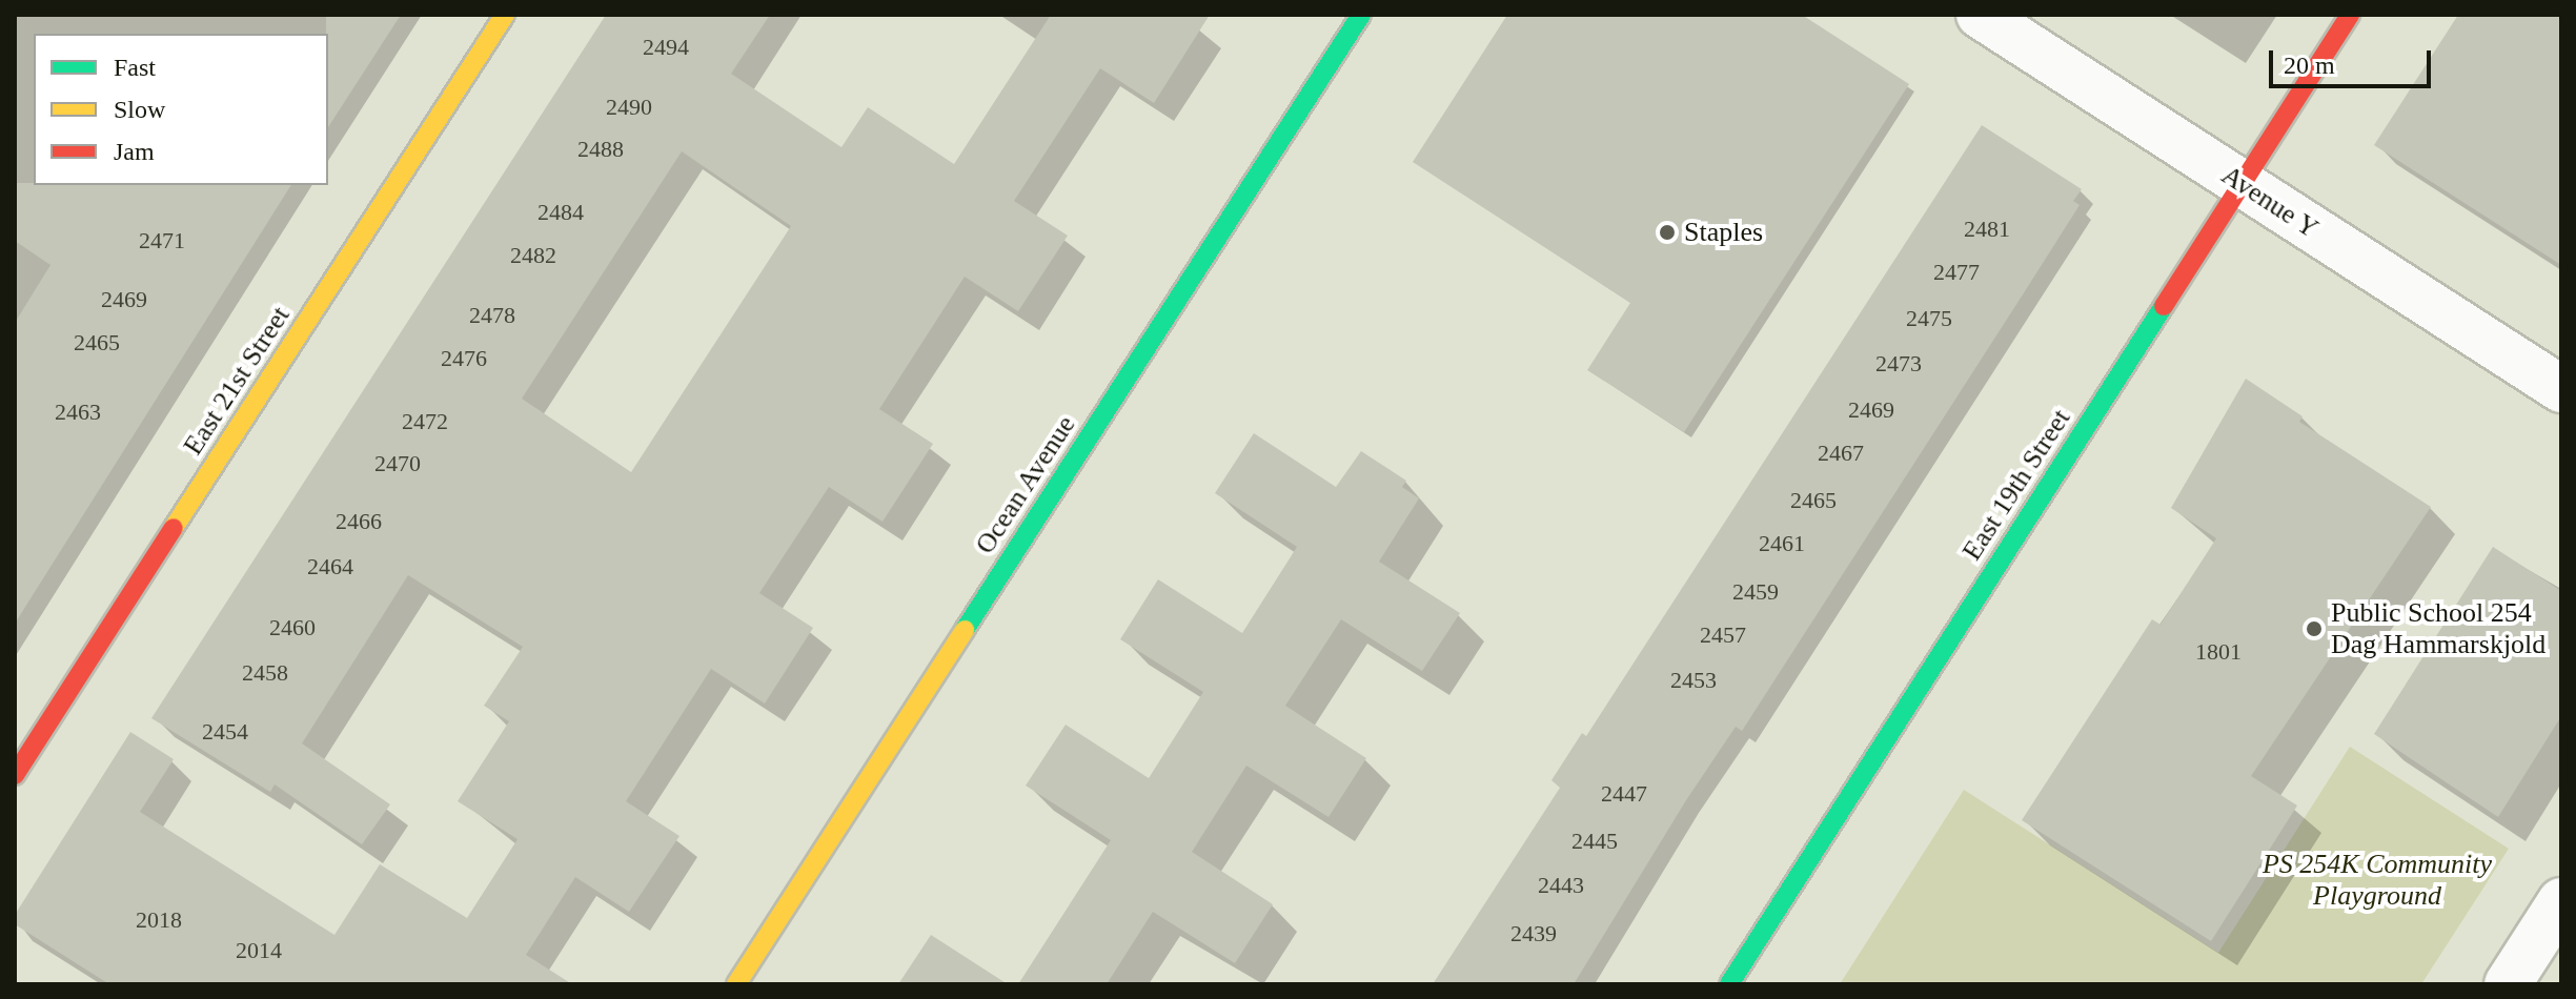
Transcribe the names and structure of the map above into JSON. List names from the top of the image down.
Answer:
{
  "streets": {
    "street": [
      "Avenue Y",
      "East 21st Street",
      "Ocean Avenue",
      "East 19th Street"
    ]
  },
  "crossings": [
    ["Avenue Y", "East 19th Street"]
  ],
  "parks": ["PS 254K Community Playground"],
  "places": ["Staples", "Public School 254 Dag Hammarskjold"],
  "house_numbers": [
    "2494",
    "2490",
    "2488",
    "2484",
    "2481",
    "2471",
    "2482",
    "2477",
    "2469",
    "2478",
    "2475",
    "2465",
    "2476",
    "2473",
    "2469",
    "2463",
    "2472",
    "2467",
    "2470",
    "2465",
    "2466",
    "2461",
    "2464",
    "2459",
    "2460",
    "2457",
    "1801",
    "2458",
    "2453",
    "2454",
    "2447",
    "2445",
    "2443",
    "2018",
    "2439",
    "2014"
  ],
  "legend": ["Fast", "Slow", "Jam"],
  "scale_bar": "20 m"
}
